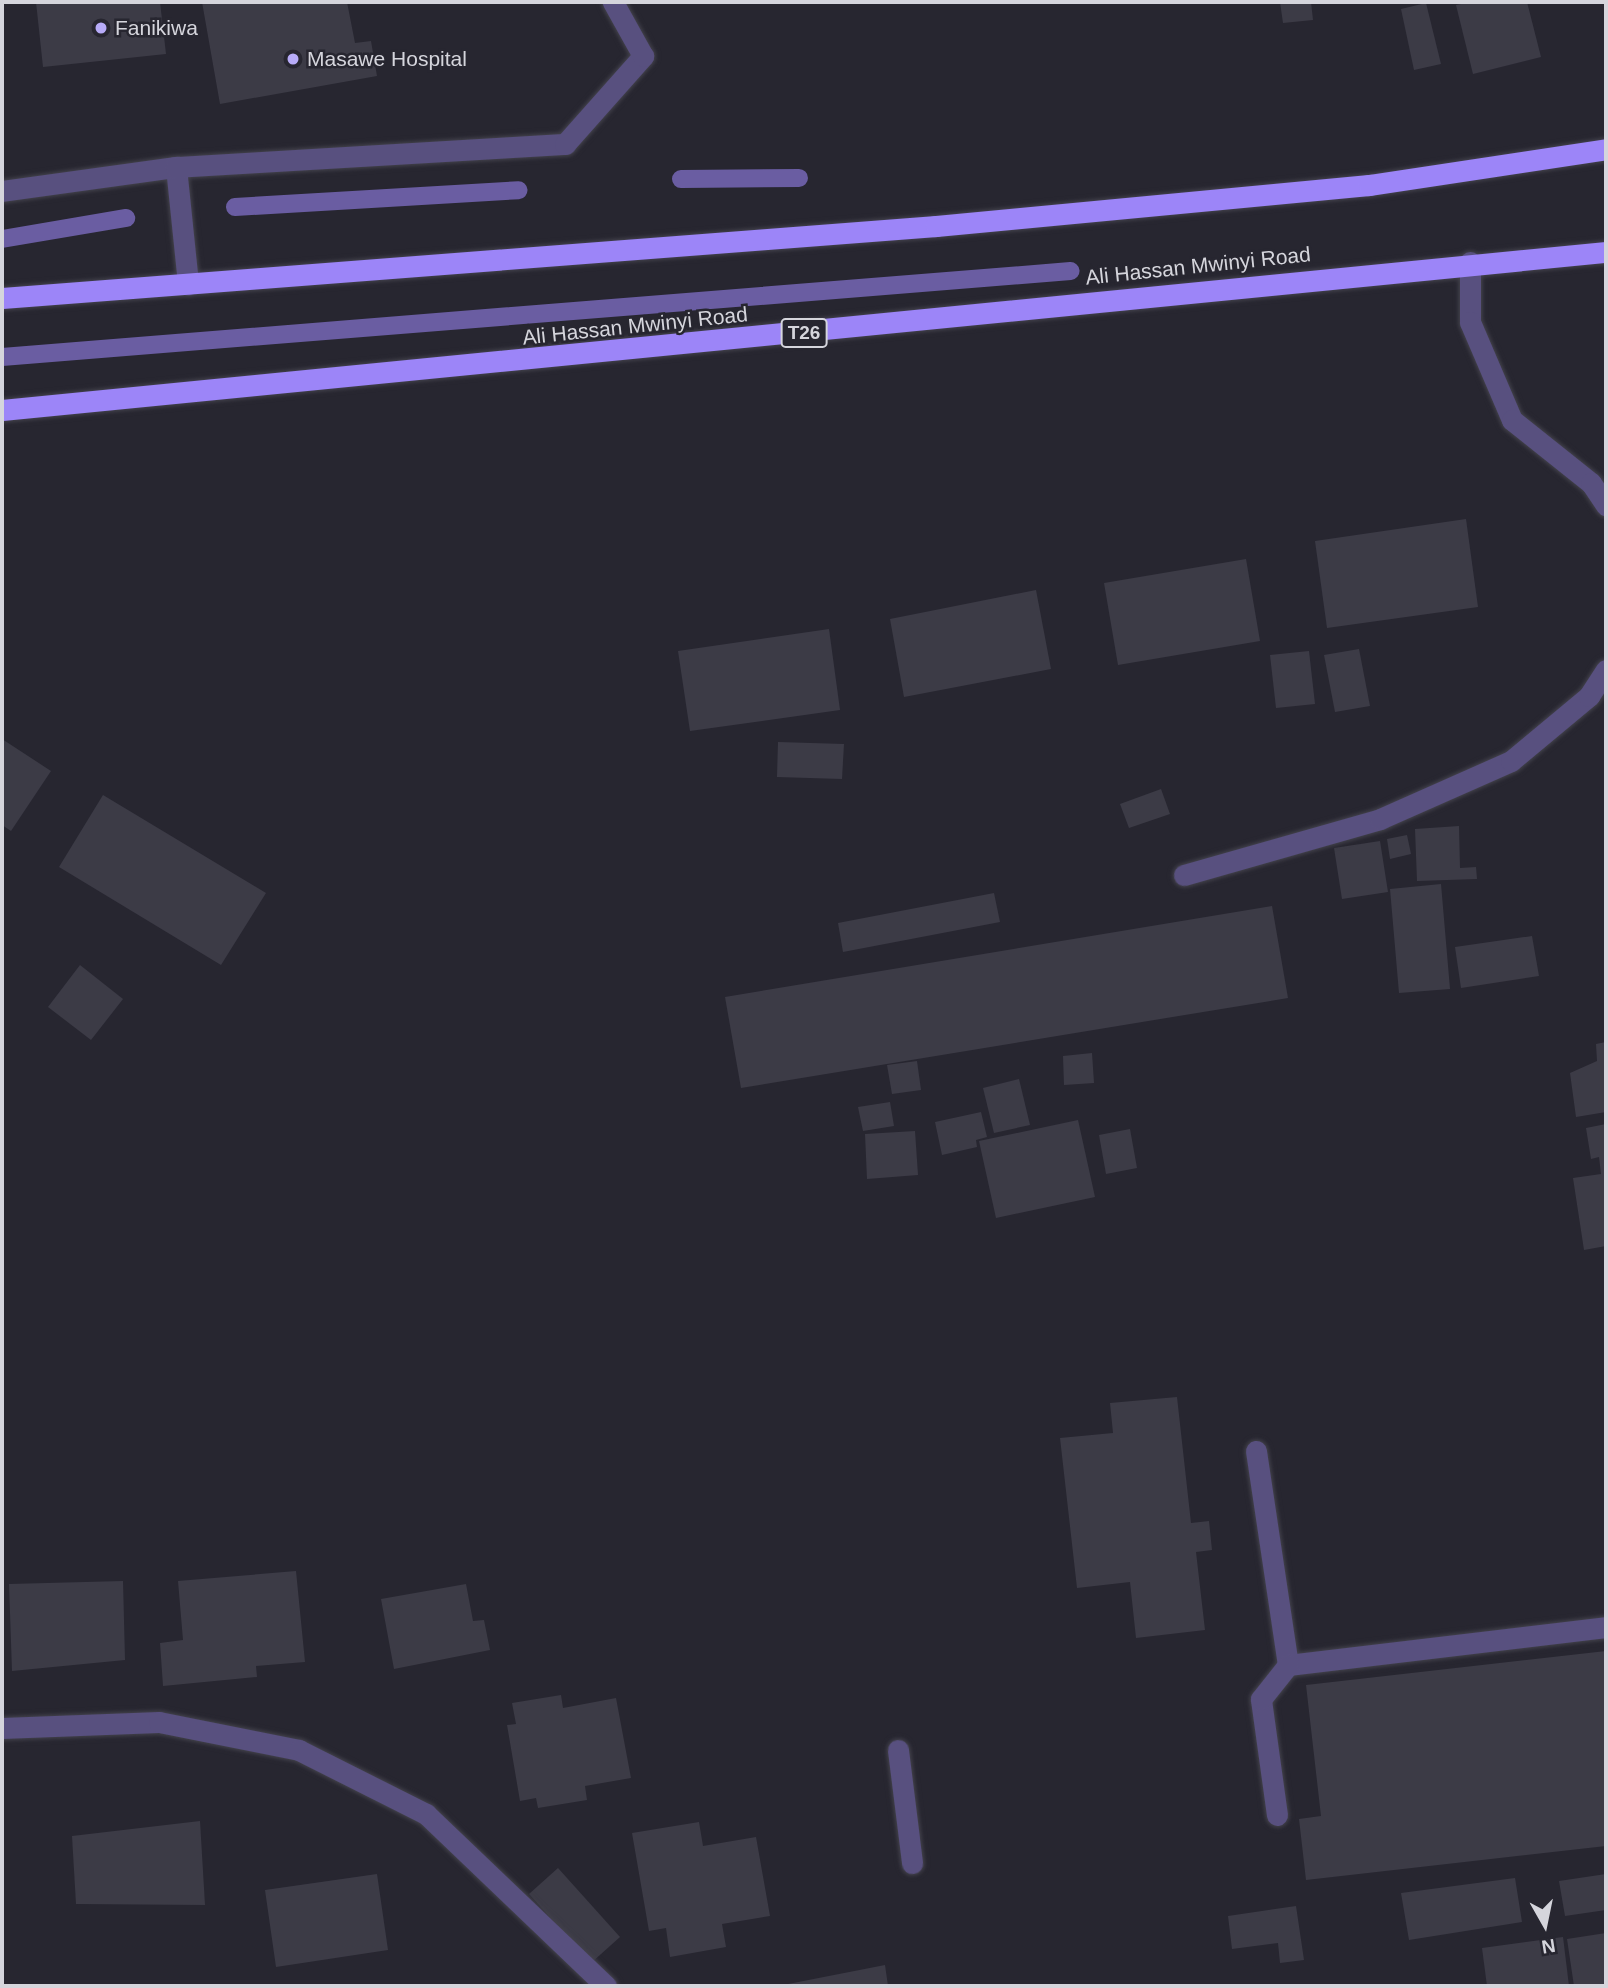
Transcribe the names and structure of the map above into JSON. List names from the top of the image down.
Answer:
{
  "streets": {
    "highway": ["Ali Hassan Mwinyi Road", "T26"]
  },
  "places": ["Fanikiwa", "Masawe Hospital"],
  "north": "bottom"
}
